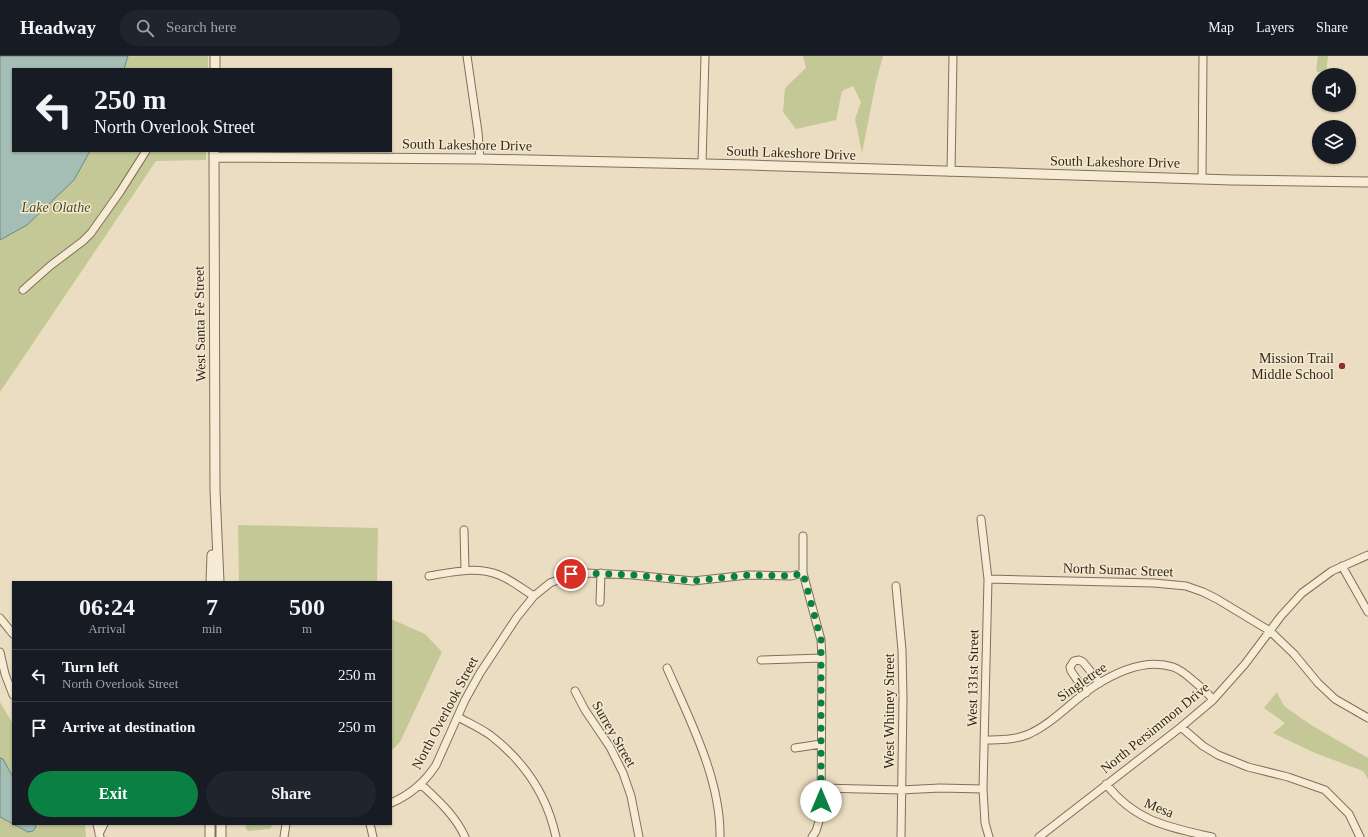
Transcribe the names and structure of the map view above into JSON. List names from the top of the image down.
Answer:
{
  "streets": {
    "street": [
      "South Lakeshore Drive",
      "West Santa Fe Street",
      "North Sumac Street",
      "West 131st Street",
      "Singletree",
      "West Whitney Street",
      "North Overlook Street",
      "North Persimmon Drive",
      "Surrey Street",
      "Mesa"
    ]
  },
  "crossings": [
    ["South Lakeshore Drive", "West Santa Fe Street"],
    ["North Sumac Street", "West 131st Street"],
    ["North Sumac Street", "North Persimmon Drive"],
    ["West 131st Street", "Singletree"],
    ["Singletree", "North Persimmon Drive"],
    ["North Persimmon Drive", "Mesa"]
  ],
  "parks": ["Lake Olathe"],
  "places": ["Mission Trail Middle School"],
  "page": {
    "header": "Headway",
    "search": "Search here",
    "nav": ["Map", "Layers", "Share"],
    "turn": ["250 m", "North Overlook Street"],
    "eta": [
      "06:24",
      "Arrival",
      "7",
      "min",
      "500",
      "m"
    ],
    "list": [
      {
        "name": "Turn left",
        "note": "North Overlook Street",
        "value": "250 m"
      },
      {
        "name": "Arrive at destination",
        "value": "250 m"
      }
    ],
    "buttons": ["Exit", "Share"]
  }
}
